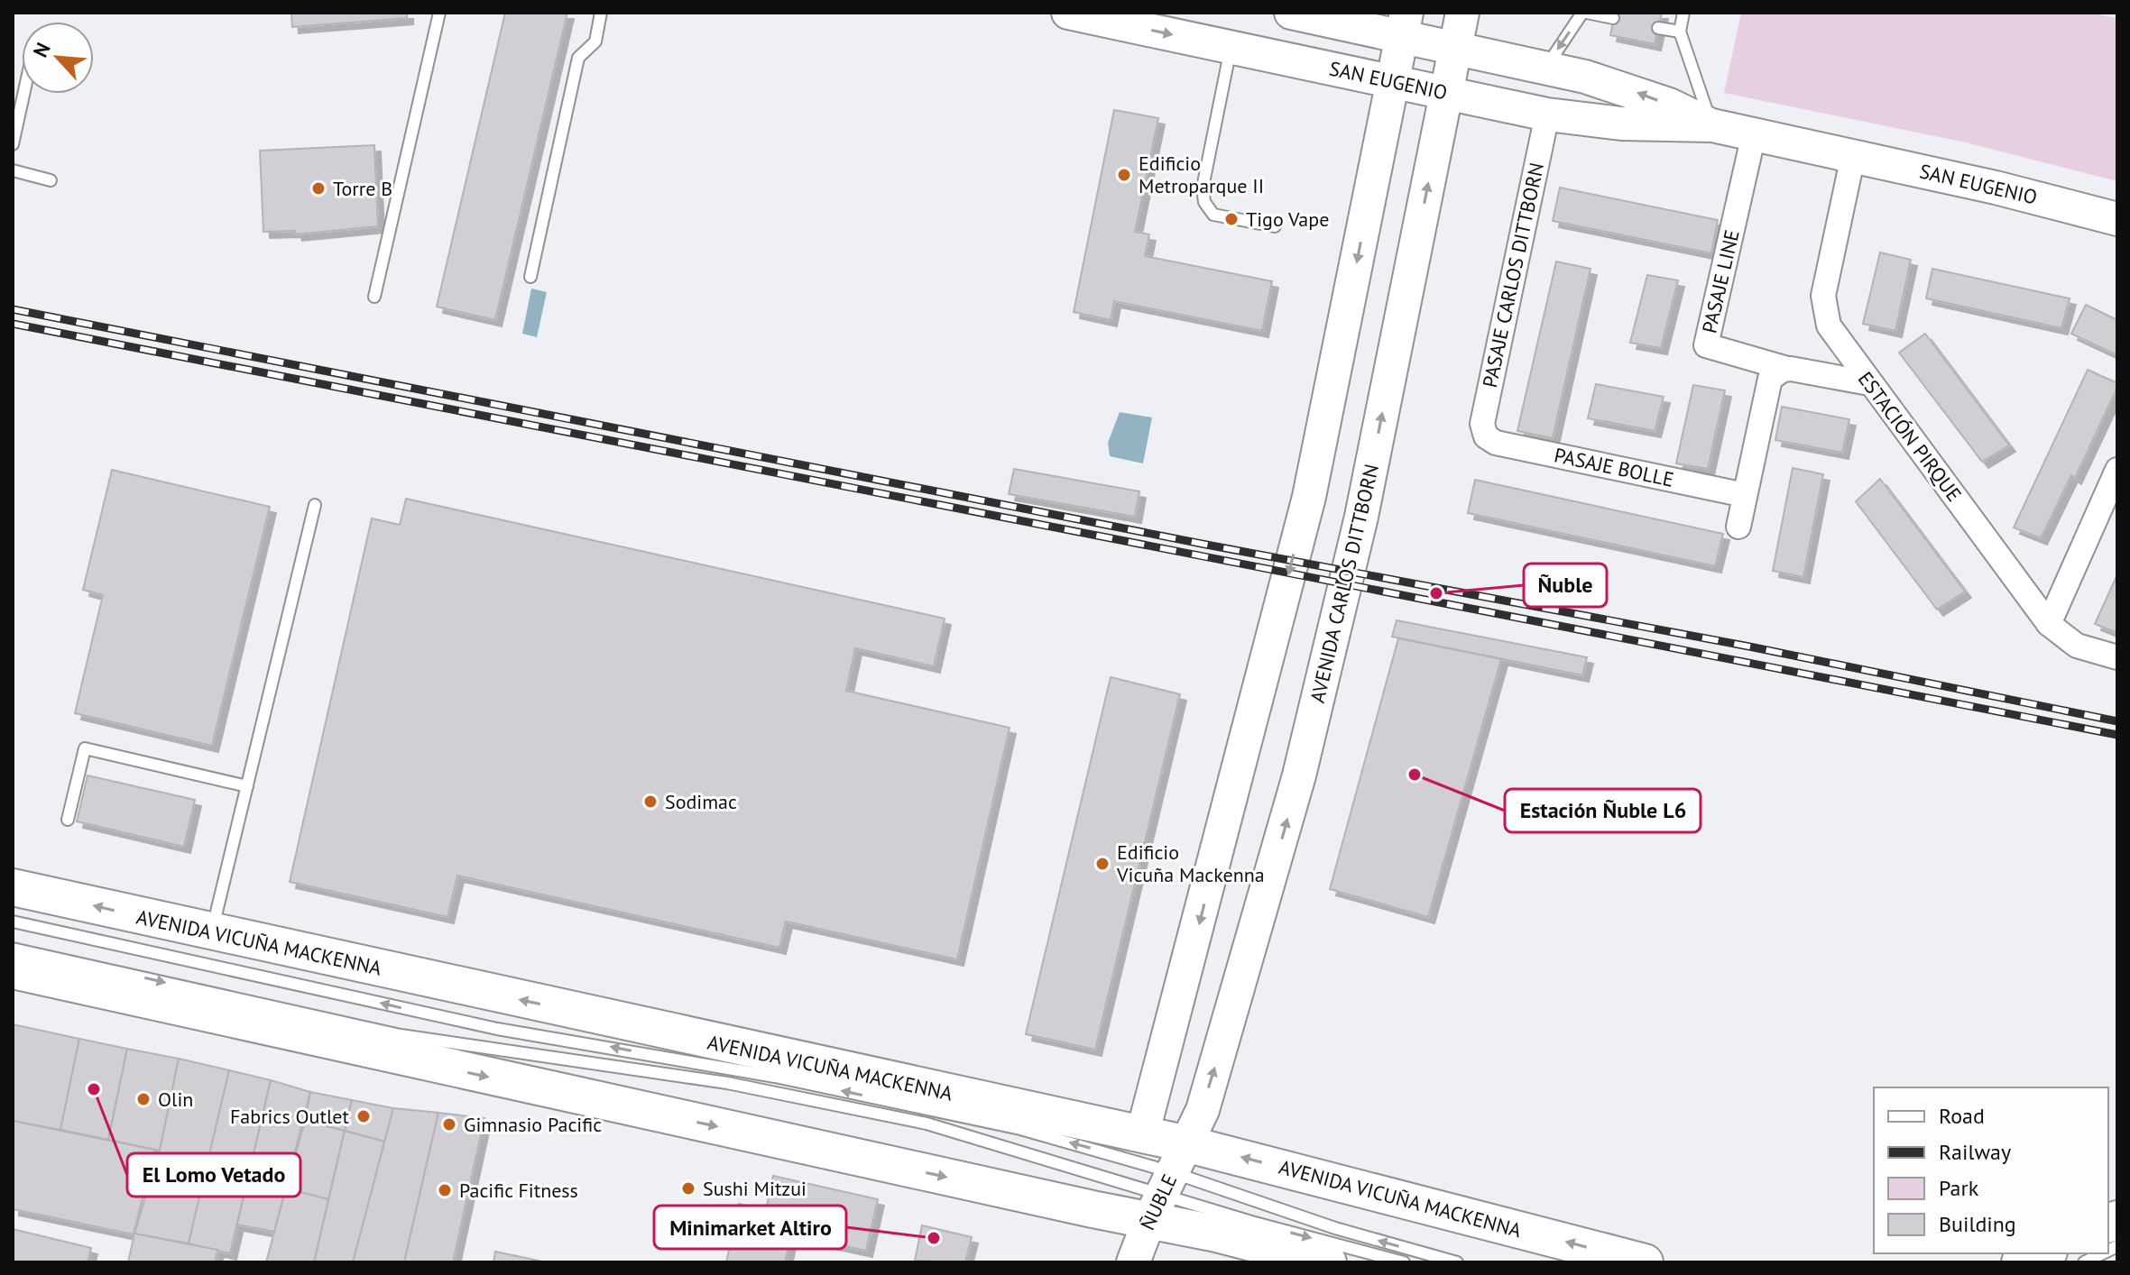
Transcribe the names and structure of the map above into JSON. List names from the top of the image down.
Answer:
{
  "streets": {
    "main road": [
      "SAN EUGENIO",
      "AVENIDA CARLOS DITTBORN",
      "AVENIDA VICUÑA MACKENNA",
      "ÑUBLE"
    ],
    "street": [
      "PASAJE CARLOS DITTBORN",
      "PASAJE LINE",
      "ESTACIÓN PIRQUE",
      "PASAJE BOLLE"
    ]
  },
  "crossings": [
    ["SAN EUGENIO", "PASAJE CARLOS DITTBORN"],
    ["SAN EUGENIO", "PASAJE LINE"],
    ["SAN EUGENIO", "ESTACIÓN PIRQUE"],
    ["SAN EUGENIO", "AVENIDA CARLOS DITTBORN"],
    ["PASAJE CARLOS DITTBORN", "PASAJE BOLLE"],
    ["PASAJE LINE", "ESTACIÓN PIRQUE"],
    ["AVENIDA CARLOS DITTBORN", "AVENIDA VICUÑA MACKENNA"],
    ["AVENIDA CARLOS DITTBORN", "ÑUBLE"],
    ["AVENIDA VICUÑA MACKENNA", "ÑUBLE"]
  ],
  "places": [
    "Edificio Metroparque II",
    "Torre B",
    "Tigo Vape",
    "Ñuble",
    "Estación Ñuble L6",
    "Sodimac",
    "Edificio Vicuña Mackenna",
    "El Lomo Vetado",
    "Olin",
    "Fabrics Outlet",
    "Gimnasio Pacific",
    "Sushi Mitzui",
    "Pacific Fitness",
    "Minimarket Altiro"
  ],
  "legend": [
    "Road",
    "Railway",
    "Park",
    "Building"
  ],
  "north": "top left"
}
